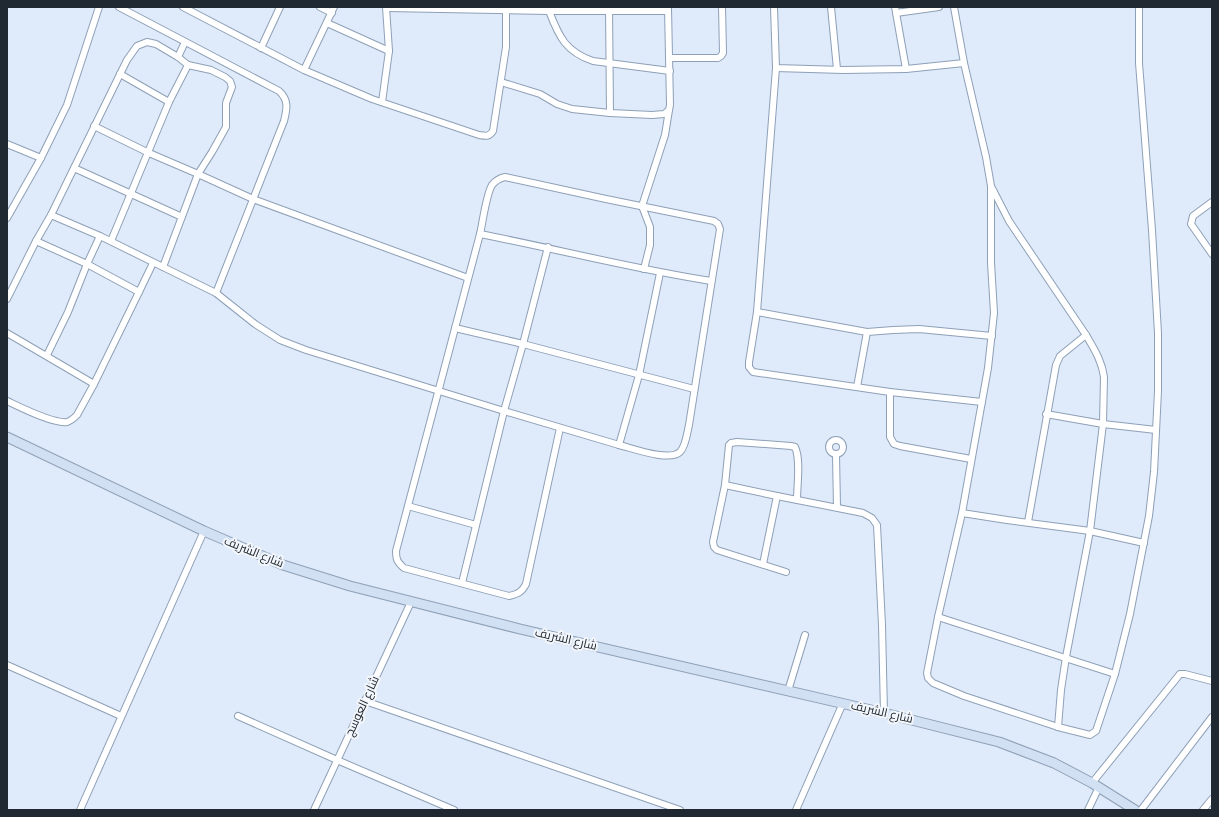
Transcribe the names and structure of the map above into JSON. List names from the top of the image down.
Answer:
{
  "streets": {
    "main road": ["شارع الشريف"],
    "street": ["شارع العوسج"]
  },
  "crossings": [
    ["شارع الشريف", "شارع العوسج"]
  ]
}
